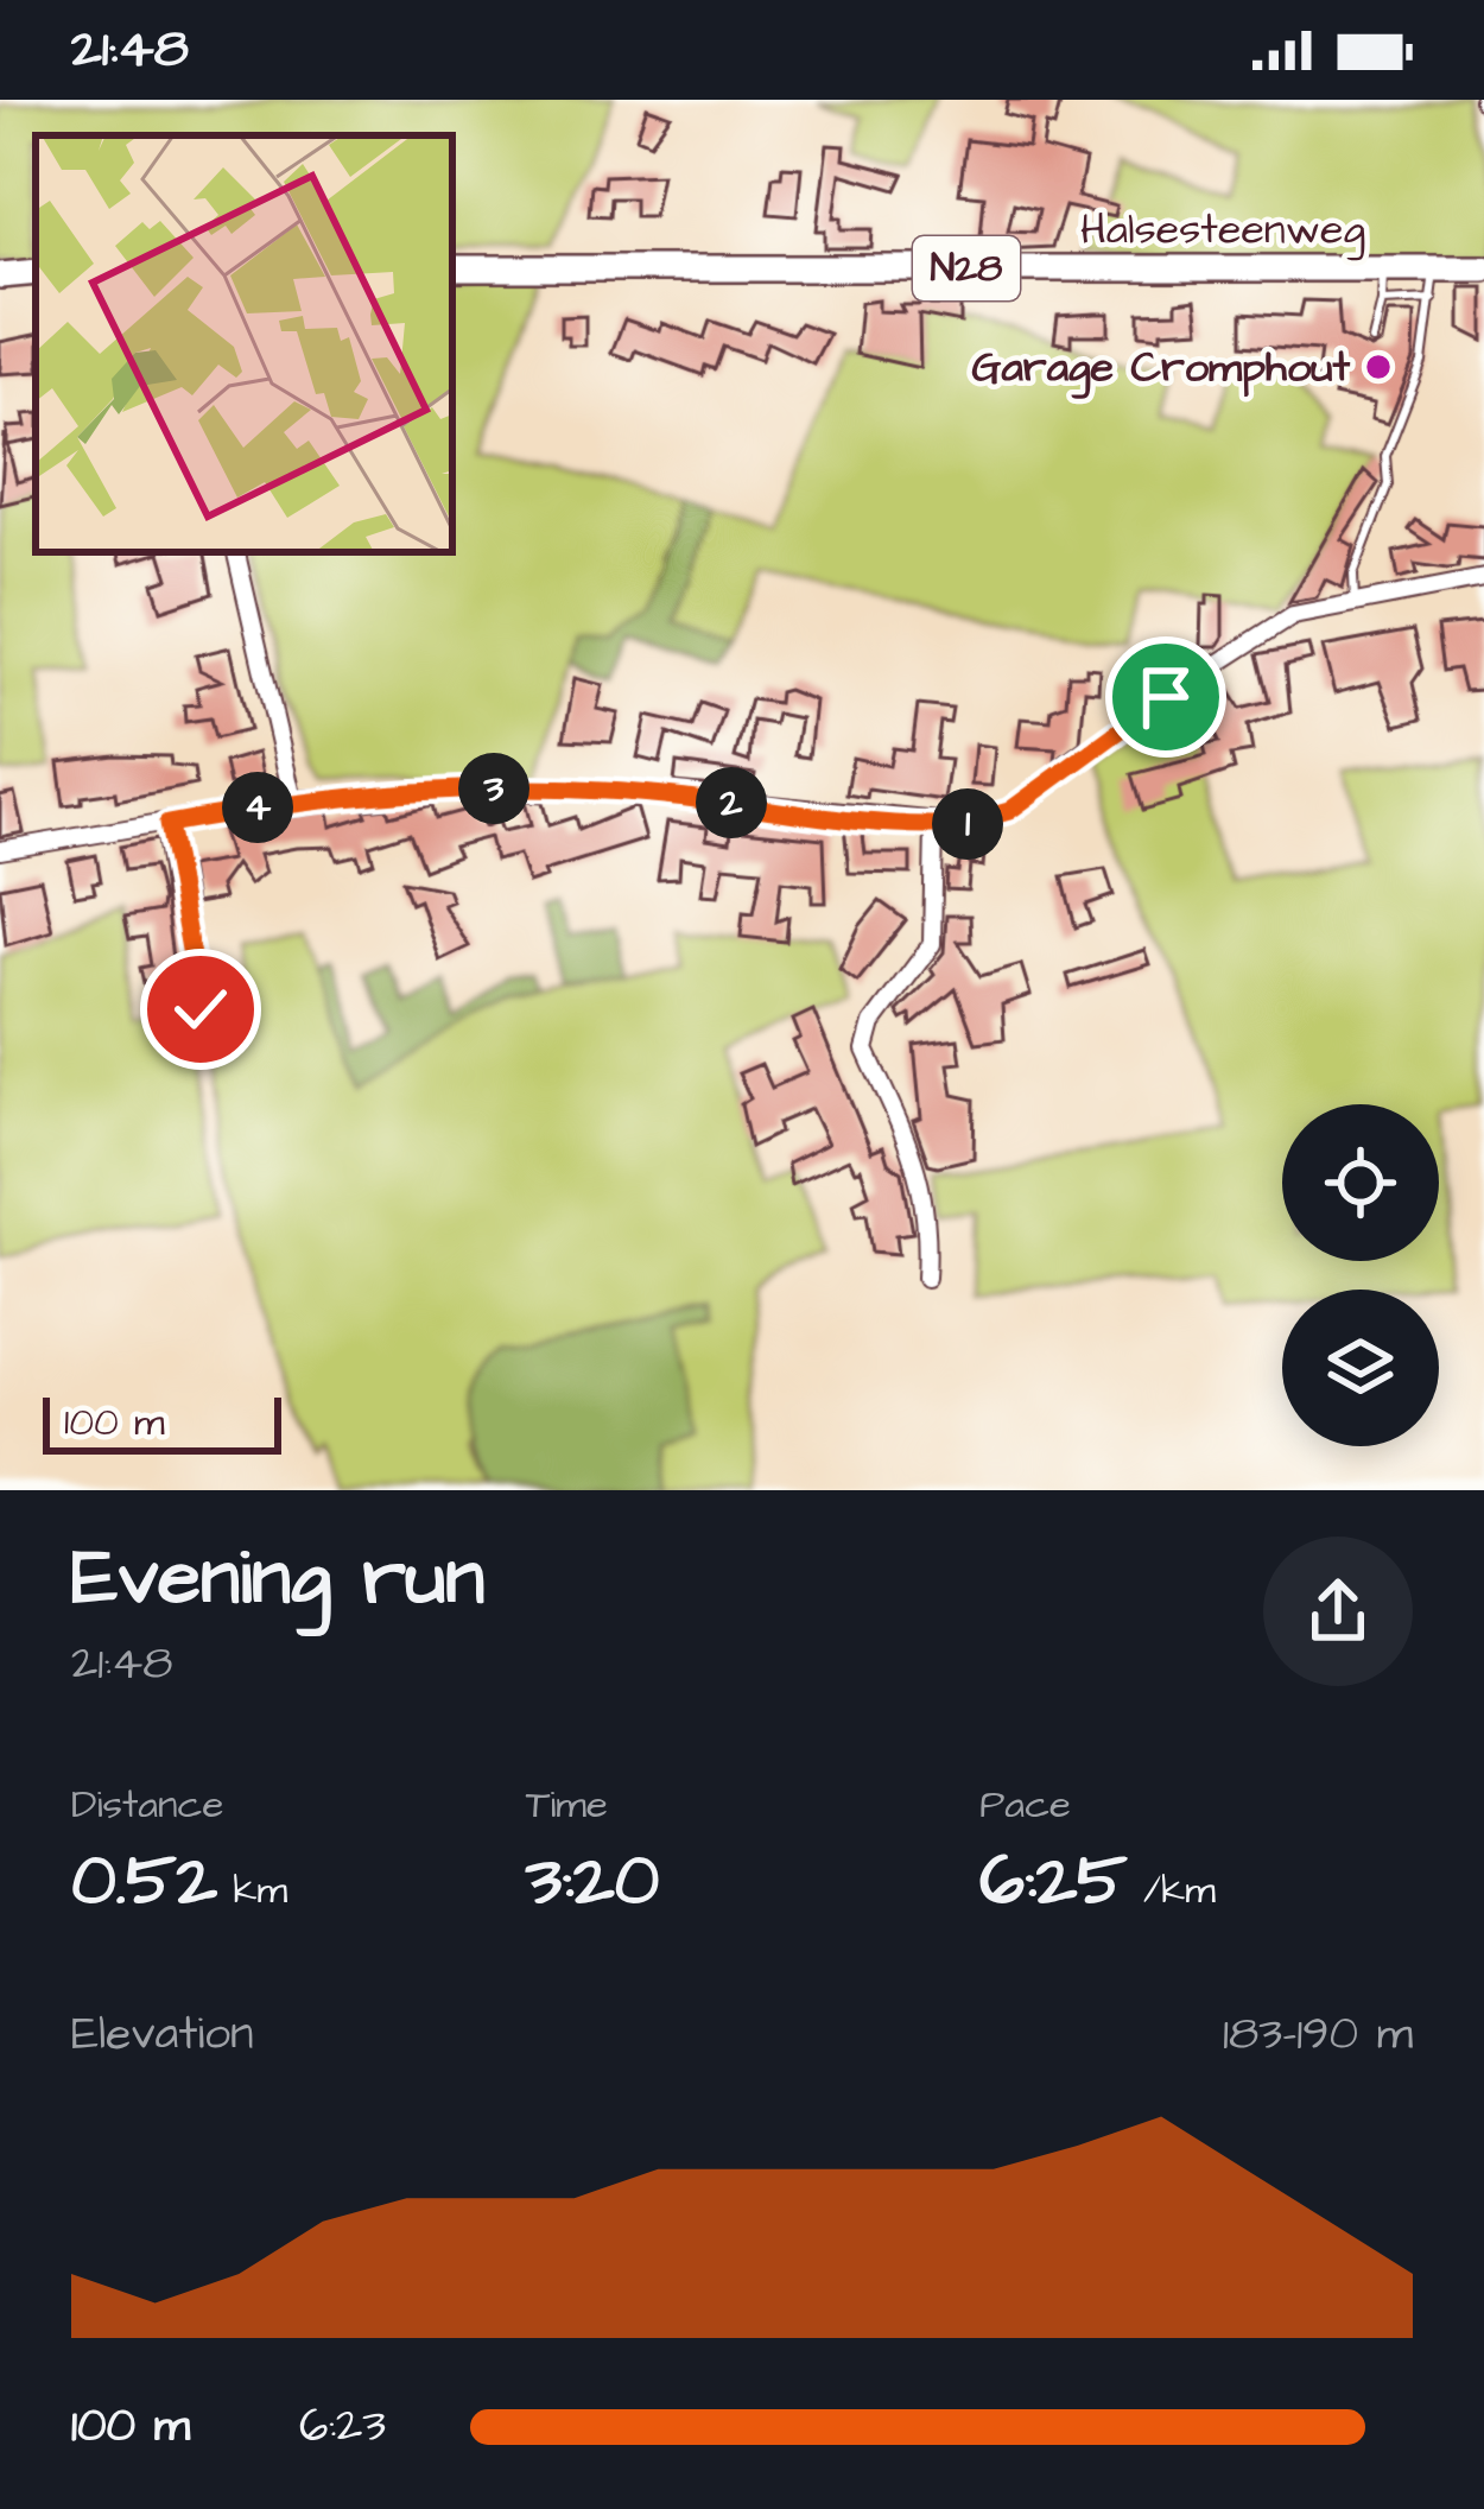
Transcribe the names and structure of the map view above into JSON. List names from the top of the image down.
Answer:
{
  "streets": {
    "main road": ["Halsesteenweg", "N28"]
  },
  "places": ["Garage Cromphout"],
  "scale_bar": "100 m",
  "page": {
    "status": "21:48",
    "pins": [
      "3",
      "2",
      "4",
      "1"
    ],
    "scale": "100 m",
    "heading": ["Evening run", "21:48"],
    "stats": [
      ["Distance", "0.52 km"],
      ["Time", "3:20"],
      ["Pace", "6:25 /km"]
    ],
    "chart": ["Elevation", "183–190 m"],
    "list": [
      {
        "name": "100 m",
        "note": "6:23"
      }
    ]
  }
}
